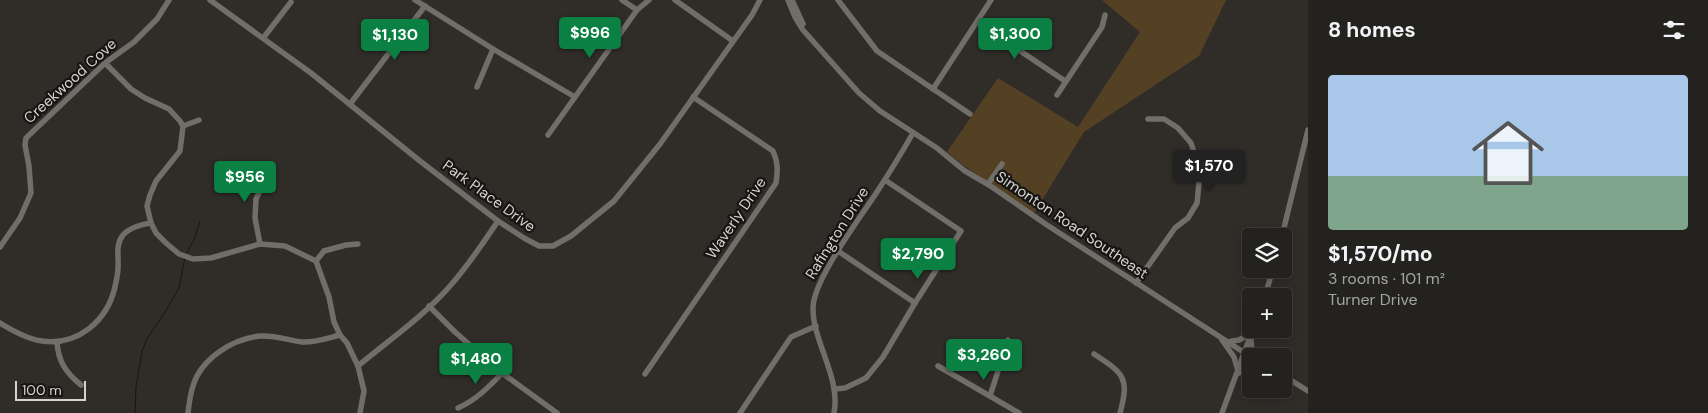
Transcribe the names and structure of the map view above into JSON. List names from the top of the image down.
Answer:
{
  "streets": {
    "street": [
      "Creekwood Cove",
      "Park Place Drive",
      "Waverly Drive",
      "Simonton Road Southeast",
      "Rafington Drive"
    ]
  },
  "crossings": [
    ["Park Place Drive", "Waverly Drive"],
    ["Simonton Road Southeast", "Rafington Drive"]
  ],
  "scale_bar": "100 m",
  "page": {
    "heading": "8 homes",
    "price": [
      "$996",
      "$1,300",
      "$1,130",
      "$1,570",
      "$956",
      "$2,790",
      "$3,260",
      "$1,480"
    ],
    "list": [
      {
        "name": "$1,570/mo",
        "note": "3 rooms · 101 m² · Turner Drive"
      }
    ],
    "map_buttons": ["+", "−"],
    "scale": "100 m"
  }
}
